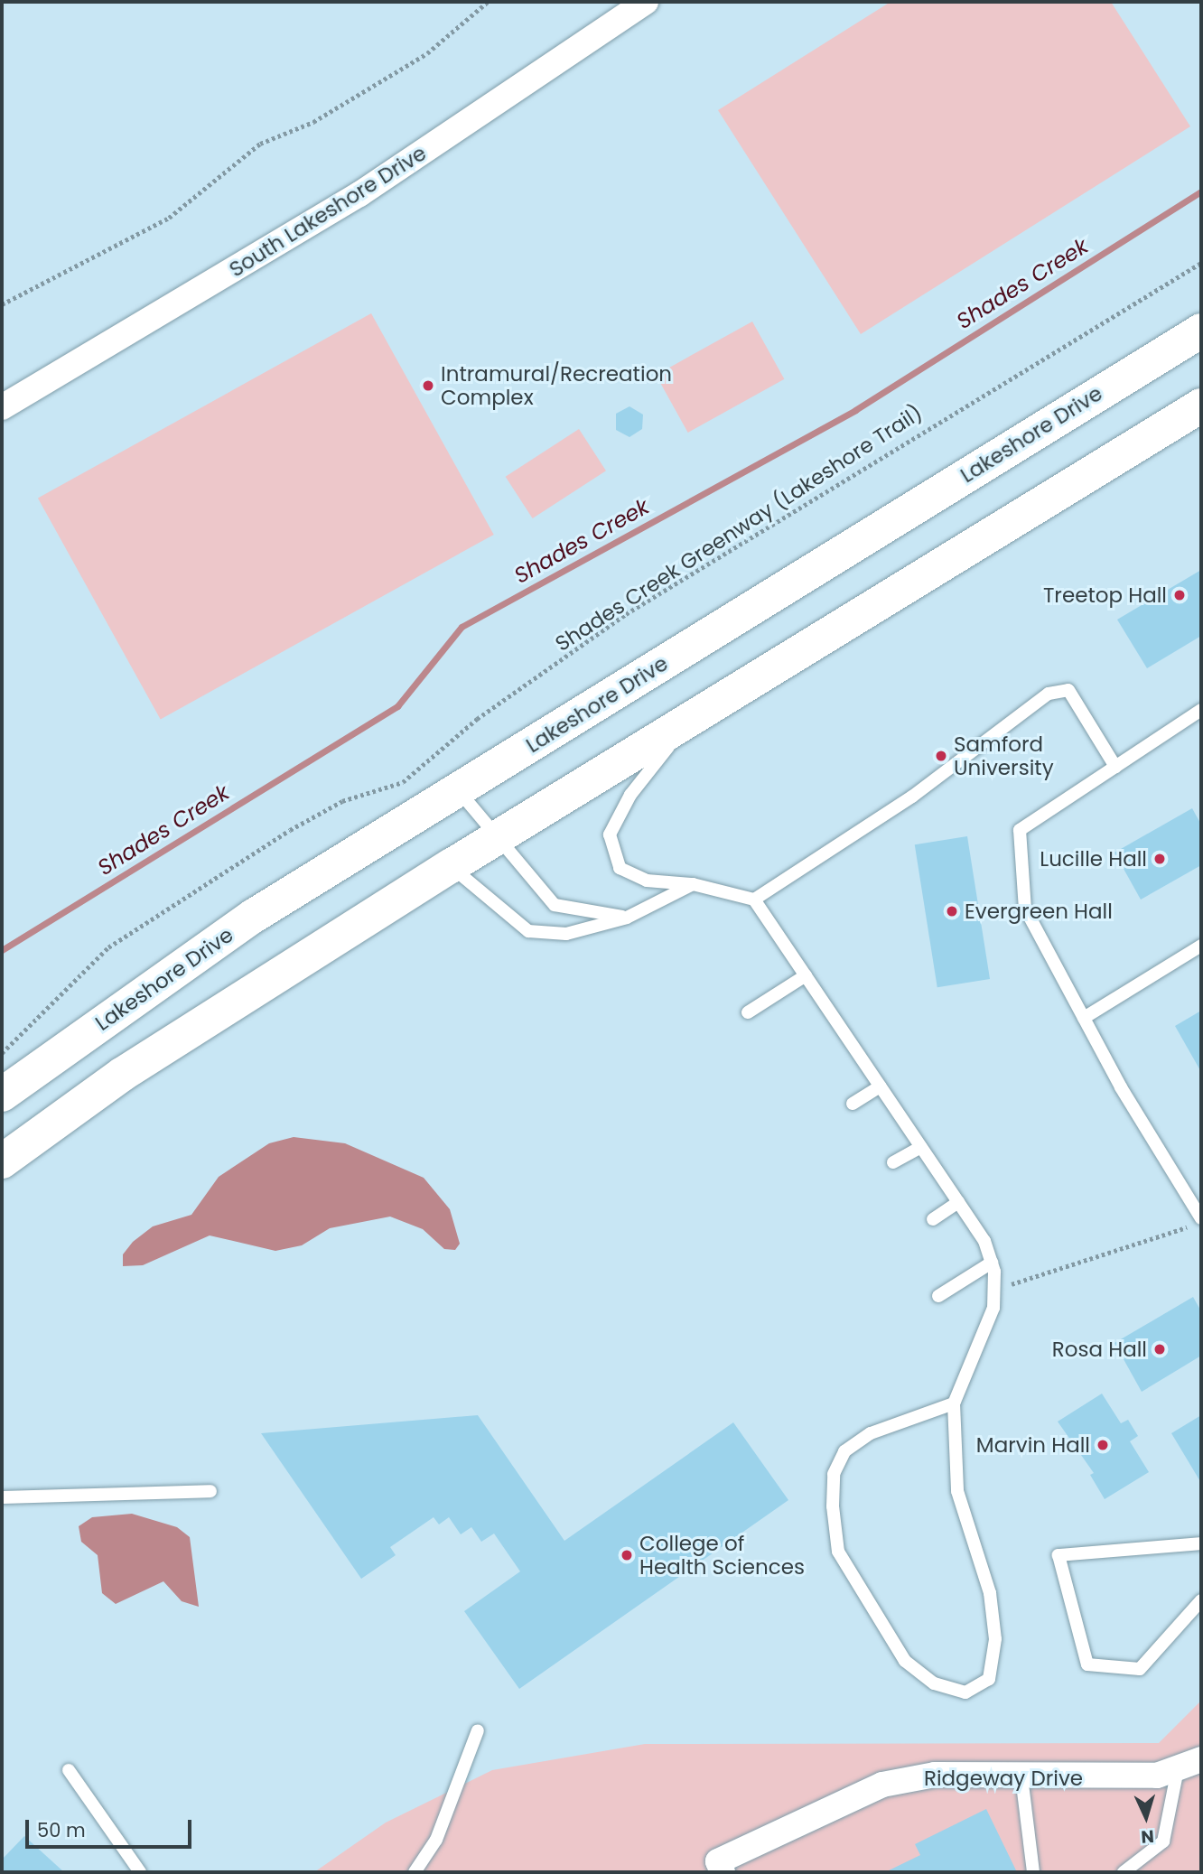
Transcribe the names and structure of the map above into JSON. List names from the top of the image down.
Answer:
{
  "streets": {
    "main road": ["Lakeshore Drive"],
    "street": ["South Lakeshore Drive", "Ridgeway Drive"],
    "path": ["Shades Creek Greenway (Lakeshore Trail)"]
  },
  "water": ["Shades Creek"],
  "places": [
    "Intramural/Recreation Complex",
    "Treetop Hall",
    "Samford University",
    "Lucille Hall",
    "Evergreen Hall",
    "Rosa Hall",
    "Marvin Hall",
    "College of Health Sciences"
  ],
  "scale_bar": "50 m",
  "north": "bottom"
}
